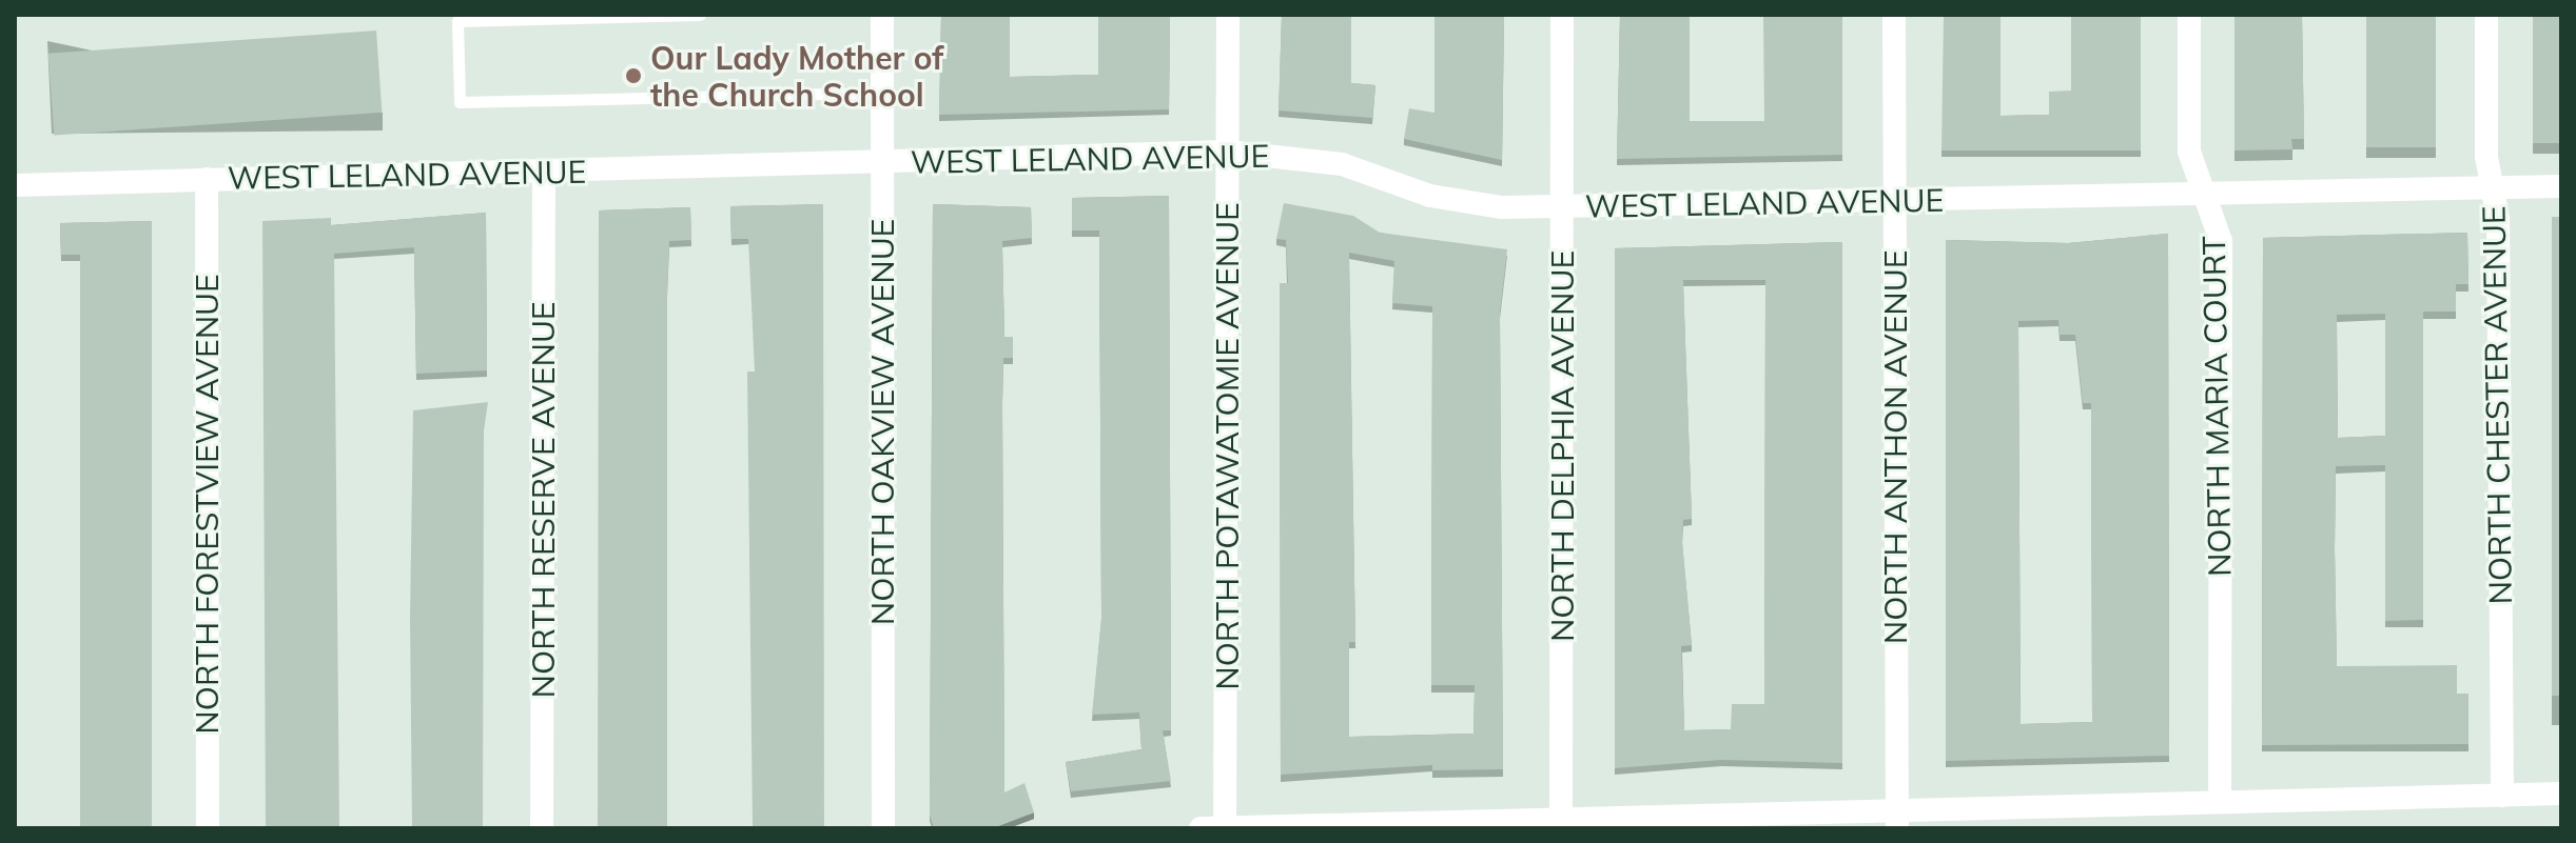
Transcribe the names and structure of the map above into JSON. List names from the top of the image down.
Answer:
{
  "streets": {
    "street": [
      "WEST LELAND AVENUE",
      "NORTH CHESTER AVENUE",
      "NORTH MARIA COURT",
      "NORTH OAKVIEW AVENUE",
      "NORTH POTAWATOMIE AVENUE",
      "NORTH DELPHIA AVENUE",
      "NORTH ANTHON AVENUE",
      "NORTH RESERVE AVENUE",
      "NORTH FORESTVIEW AVENUE"
    ]
  },
  "crossings": [
    ["WEST LELAND AVENUE", "NORTH CHESTER AVENUE"],
    ["WEST LELAND AVENUE", "NORTH MARIA COURT"],
    ["WEST LELAND AVENUE", "NORTH OAKVIEW AVENUE"],
    ["WEST LELAND AVENUE", "NORTH POTAWATOMIE AVENUE"],
    ["WEST LELAND AVENUE", "NORTH DELPHIA AVENUE"],
    ["WEST LELAND AVENUE", "NORTH ANTHON AVENUE"],
    ["WEST LELAND AVENUE", "NORTH RESERVE AVENUE"],
    ["WEST LELAND AVENUE", "NORTH FORESTVIEW AVENUE"]
  ],
  "places": ["Our Lady Mother of the Church School"]
}
